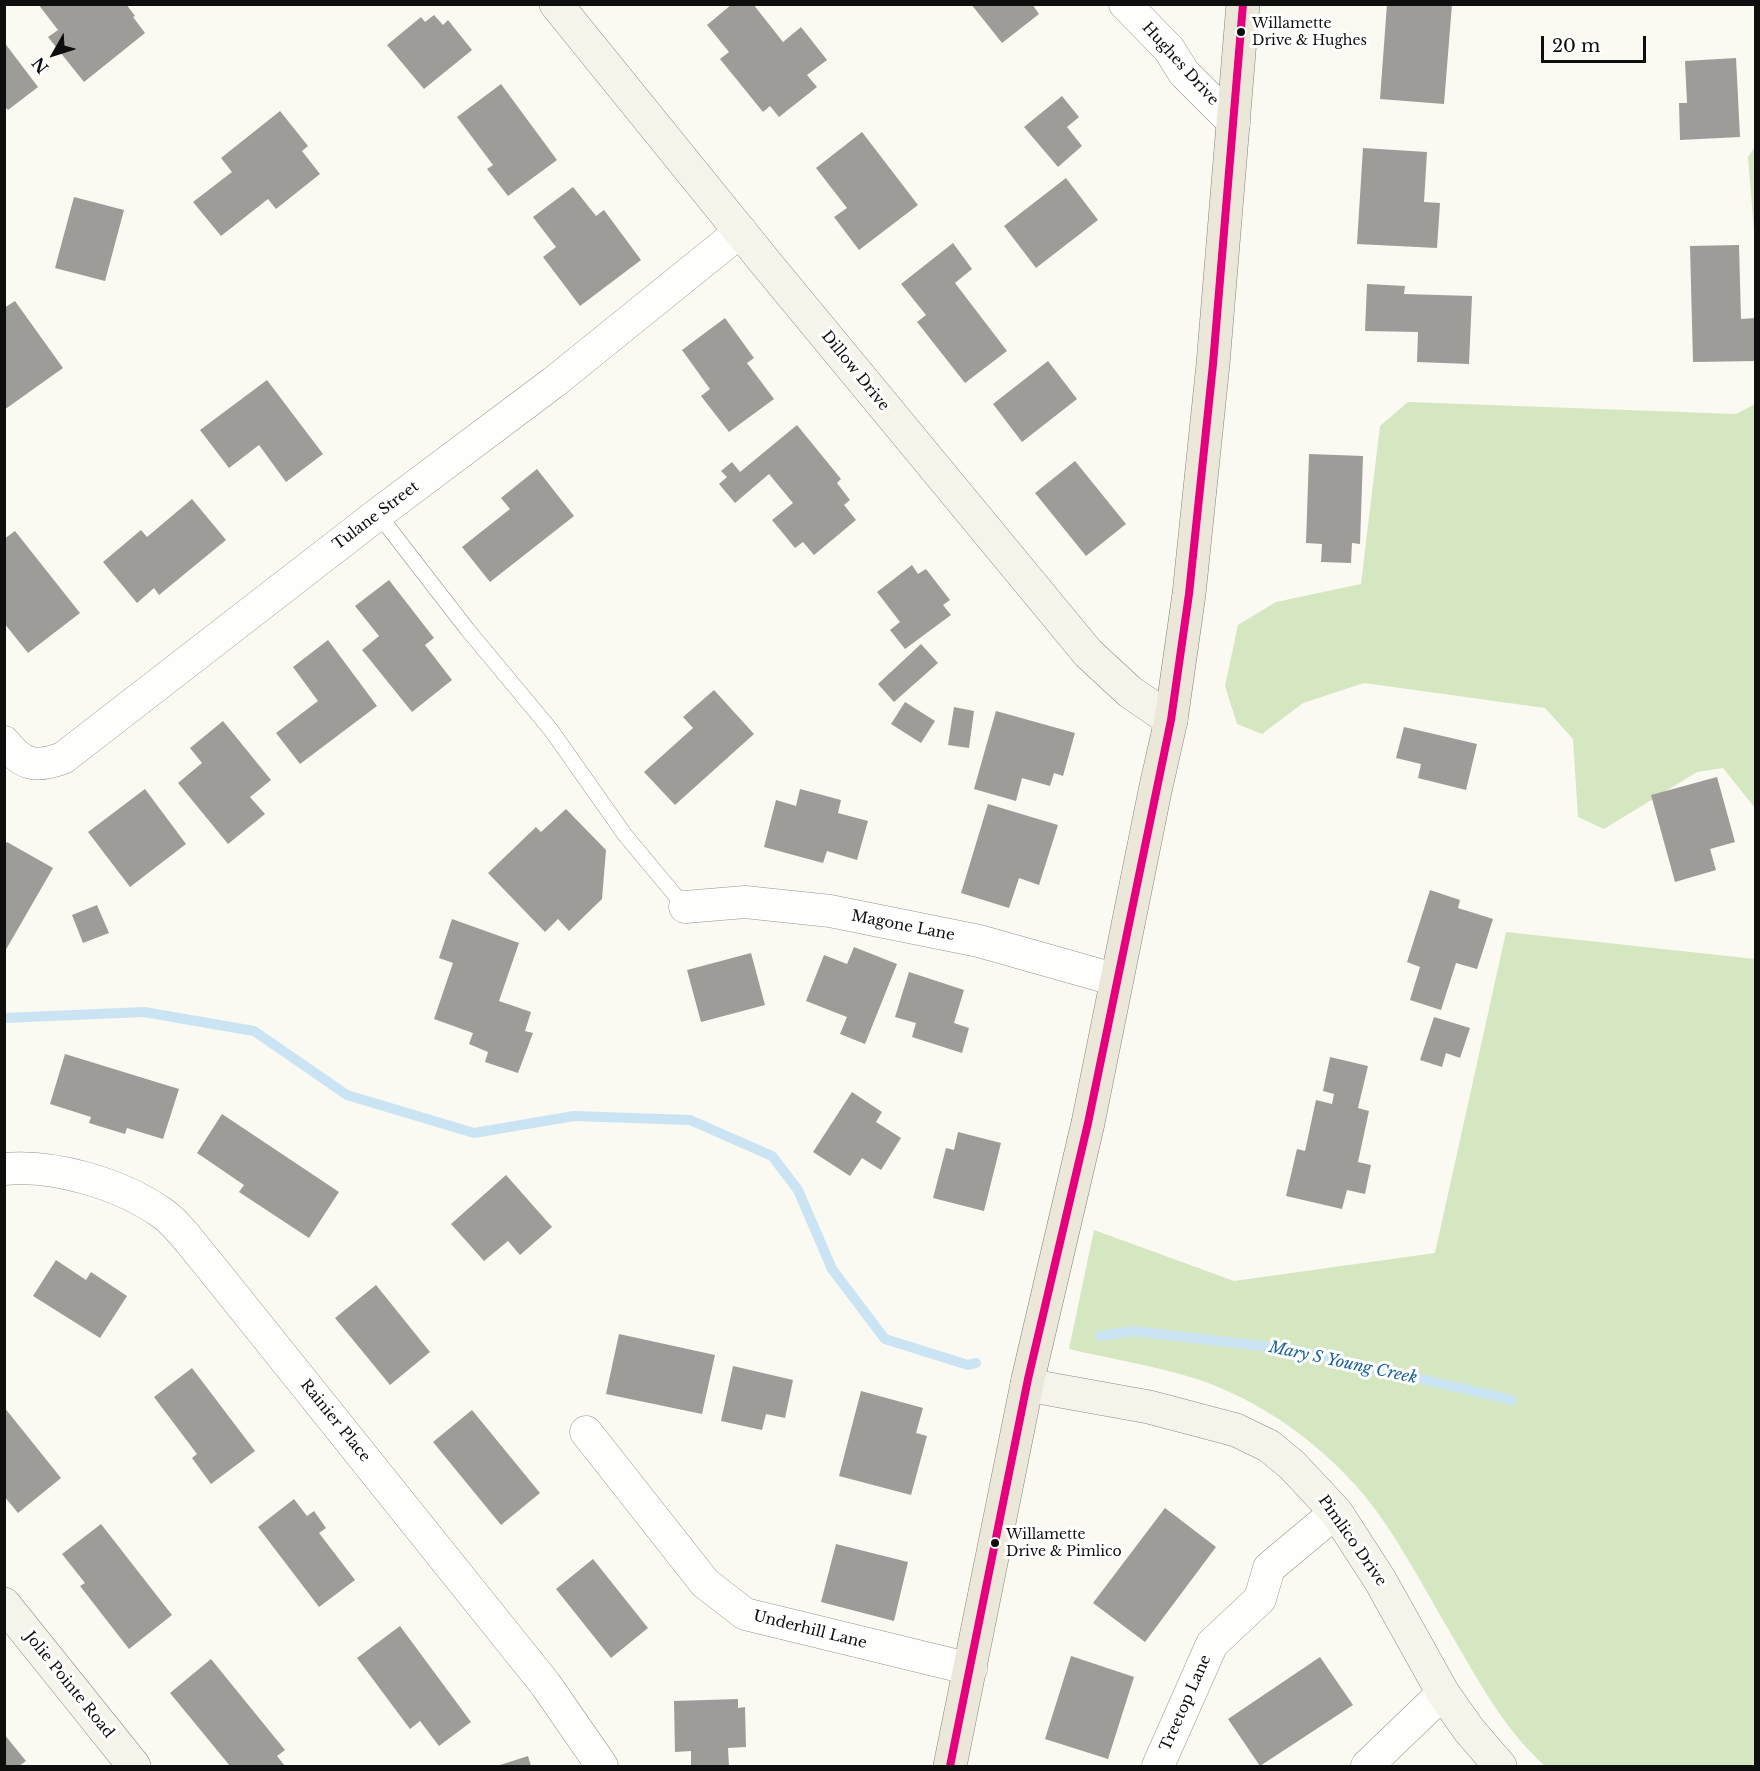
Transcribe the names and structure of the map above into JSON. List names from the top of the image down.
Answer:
{
  "streets": {
    "street": [
      "Hughes Drive",
      "Dillow Drive",
      "Tulane Street",
      "Magone Lane",
      "Rainier Place",
      "Pimlico Drive",
      "Underhill Lane",
      "Jolie Pointe Road",
      "Treetop Lane"
    ]
  },
  "crossings": [
    ["Dillow Drive", "Tulane Street"],
    ["Pimlico Drive", "Treetop Lane"]
  ],
  "water": ["Mary S Young Creek"],
  "places": ["Willamette Drive & Hughes", "Willamette Drive & Pimlico"],
  "scale_bar": "20 m",
  "north": "bottom left"
}
